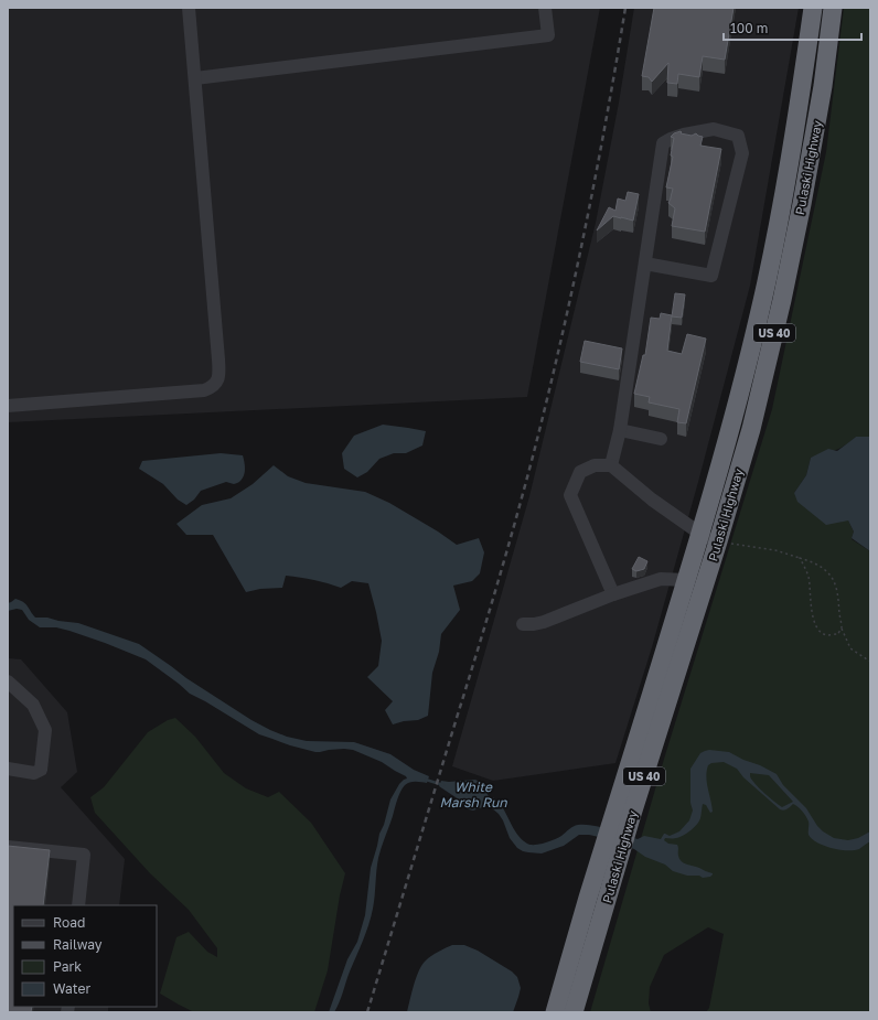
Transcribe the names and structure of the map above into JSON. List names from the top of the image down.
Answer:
{
  "streets": {
    "highway": ["Pulaski Highway", "US 40"]
  },
  "water": ["White Marsh Run"],
  "legend": [
    "Road",
    "Railway",
    "Park",
    "Water"
  ],
  "scale_bar": "100 m"
}
